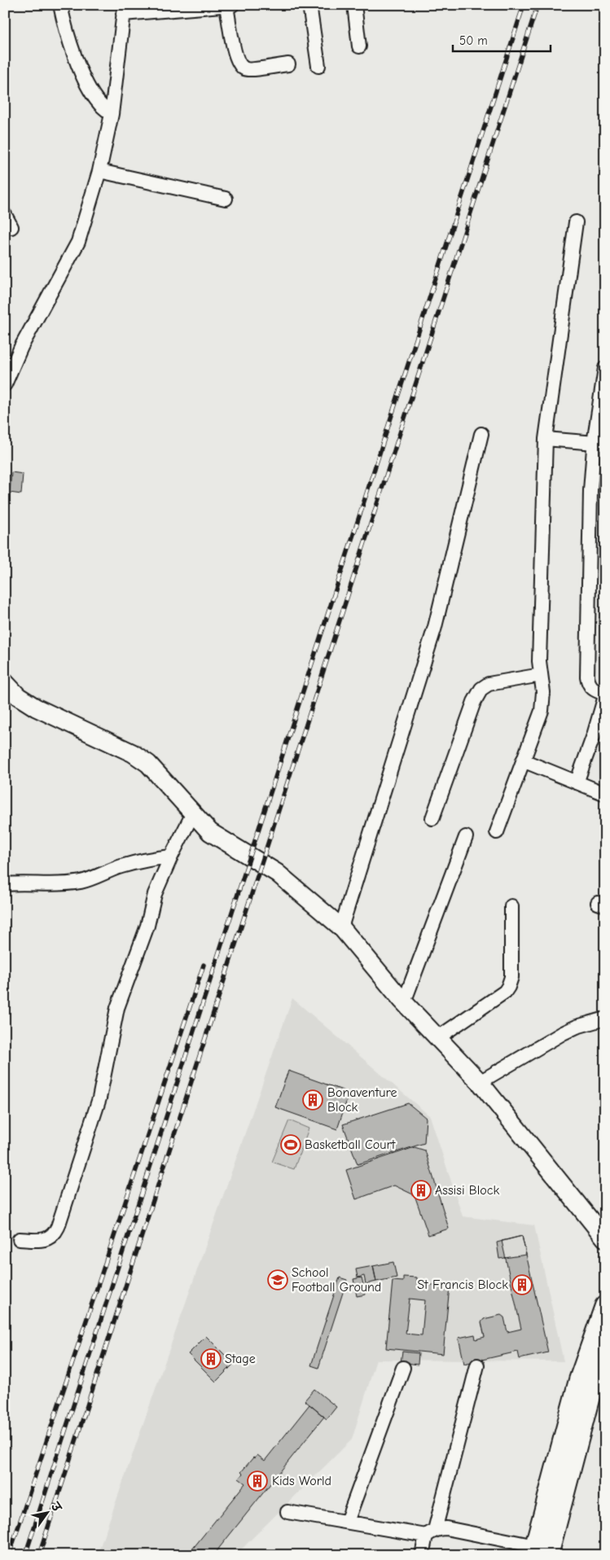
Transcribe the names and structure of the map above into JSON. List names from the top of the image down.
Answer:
{
  "places": {
    "building": [
      "Bonaventure Block",
      "Assisi Block",
      "St Francis Block",
      "Stage",
      "Kids World"
    ],
    "sports": ["Basketball Court"],
    "school or university": ["School Football Ground"]
  },
  "scale_bar": "50 m",
  "north": "top right"
}
